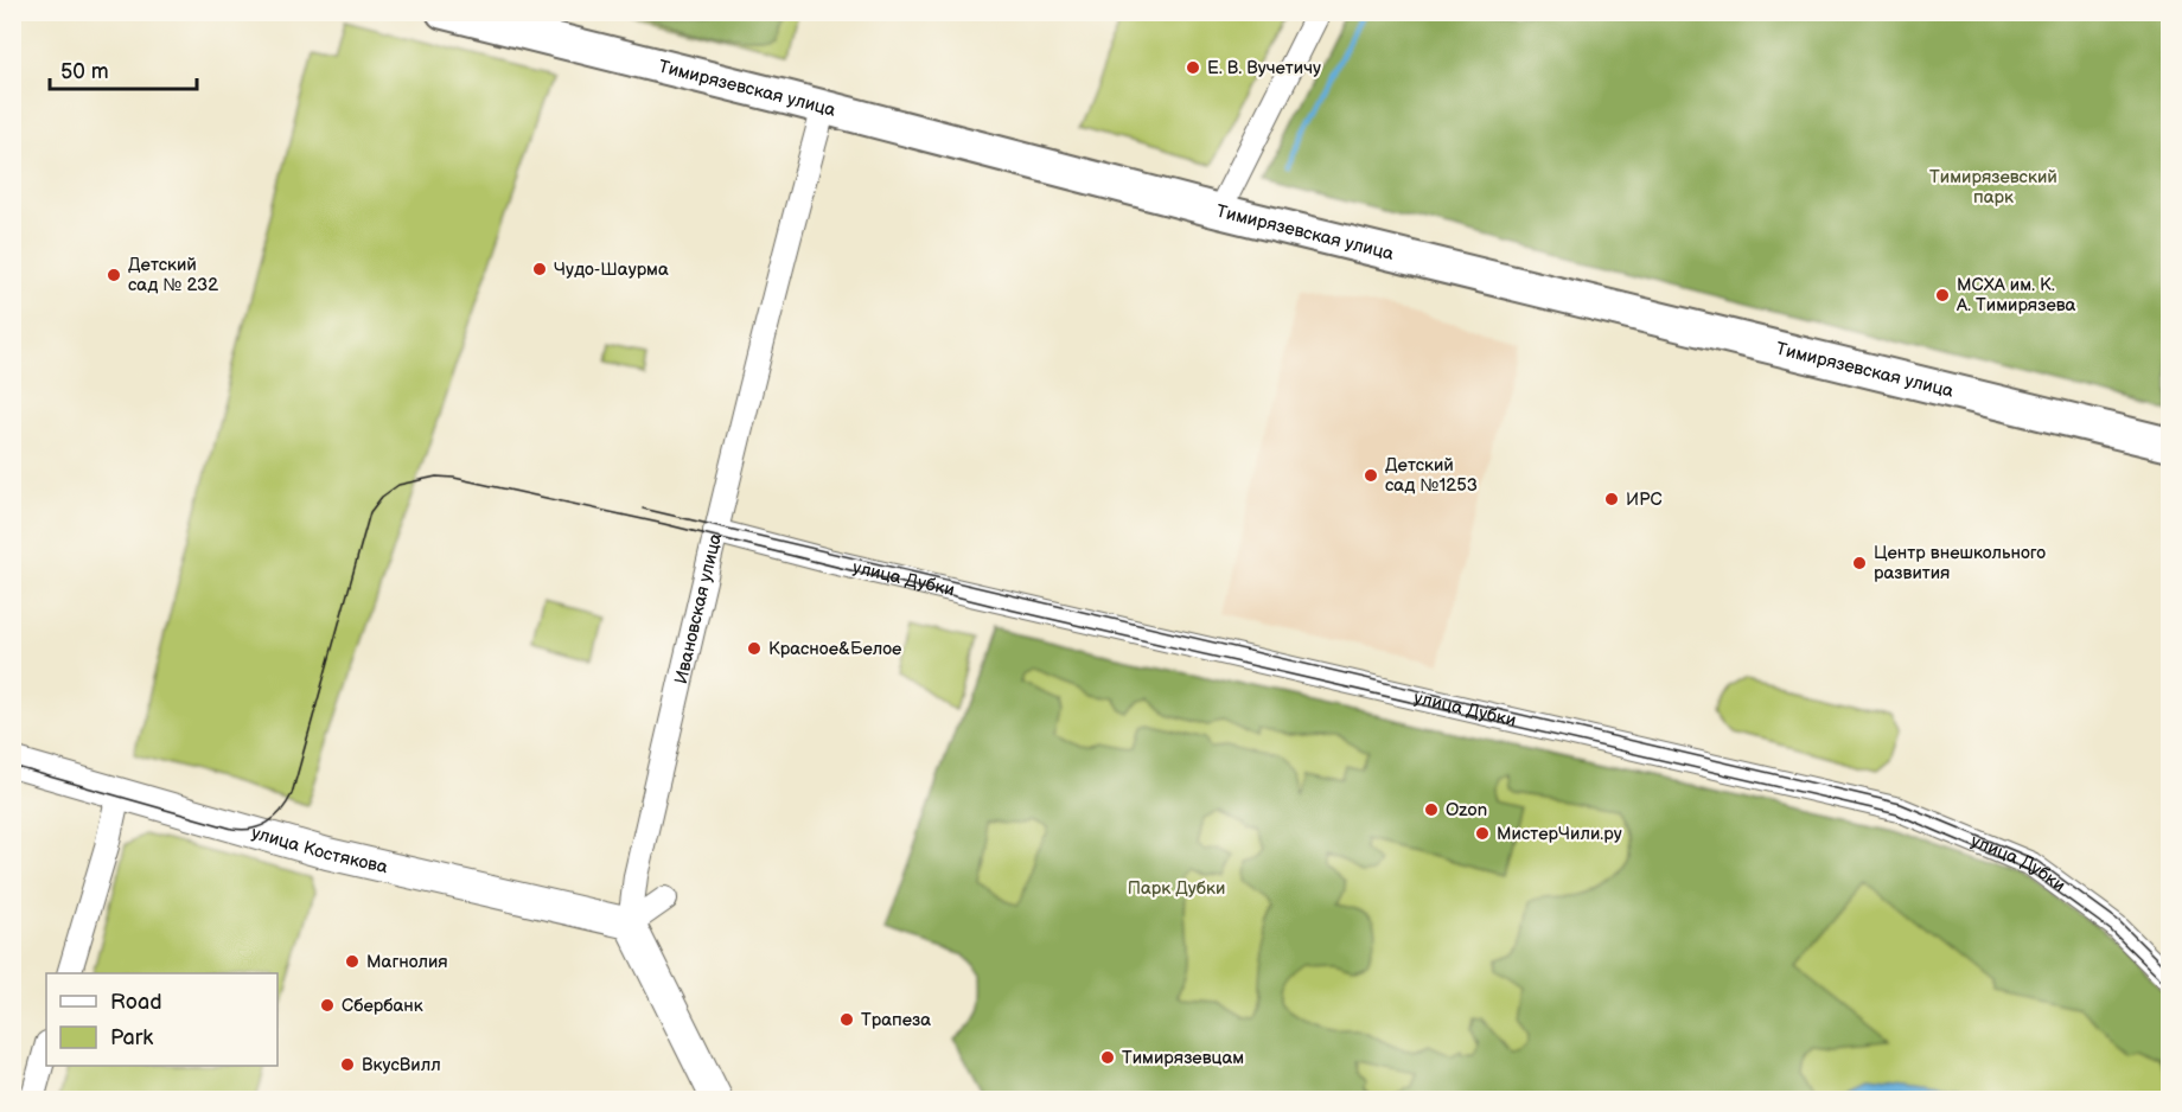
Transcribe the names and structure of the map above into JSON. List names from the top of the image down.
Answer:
{
  "streets": {
    "main road": ["Тимирязевская улица"],
    "street": ["улица Дубки", "Ивановская улица", "улица Костякова"]
  },
  "crossings": [
    ["Тимирязевская улица", "Ивановская улица"],
    ["улица Дубки", "Ивановская улица"],
    ["Ивановская улица", "улица Костякова"]
  ],
  "parks": ["Тимирязевский парк", "Парк Дубки"],
  "places": [
    "Е. В. Вучетичу",
    "Чудо-Шаурма",
    "Детский сад № 232",
    "МСХА им. К. А. Тимирязева",
    "Детский сад №1253",
    "ИРС",
    "Центр внешкольного развития",
    "Красное&Белое",
    "Ozon",
    "МистерЧили.ру",
    "Магнолия",
    "Сбербанк",
    "Трапеза",
    "Тимирязевцам",
    "ВкусВилл"
  ],
  "legend": ["Road", "Park"],
  "scale_bar": "50 m"
}
